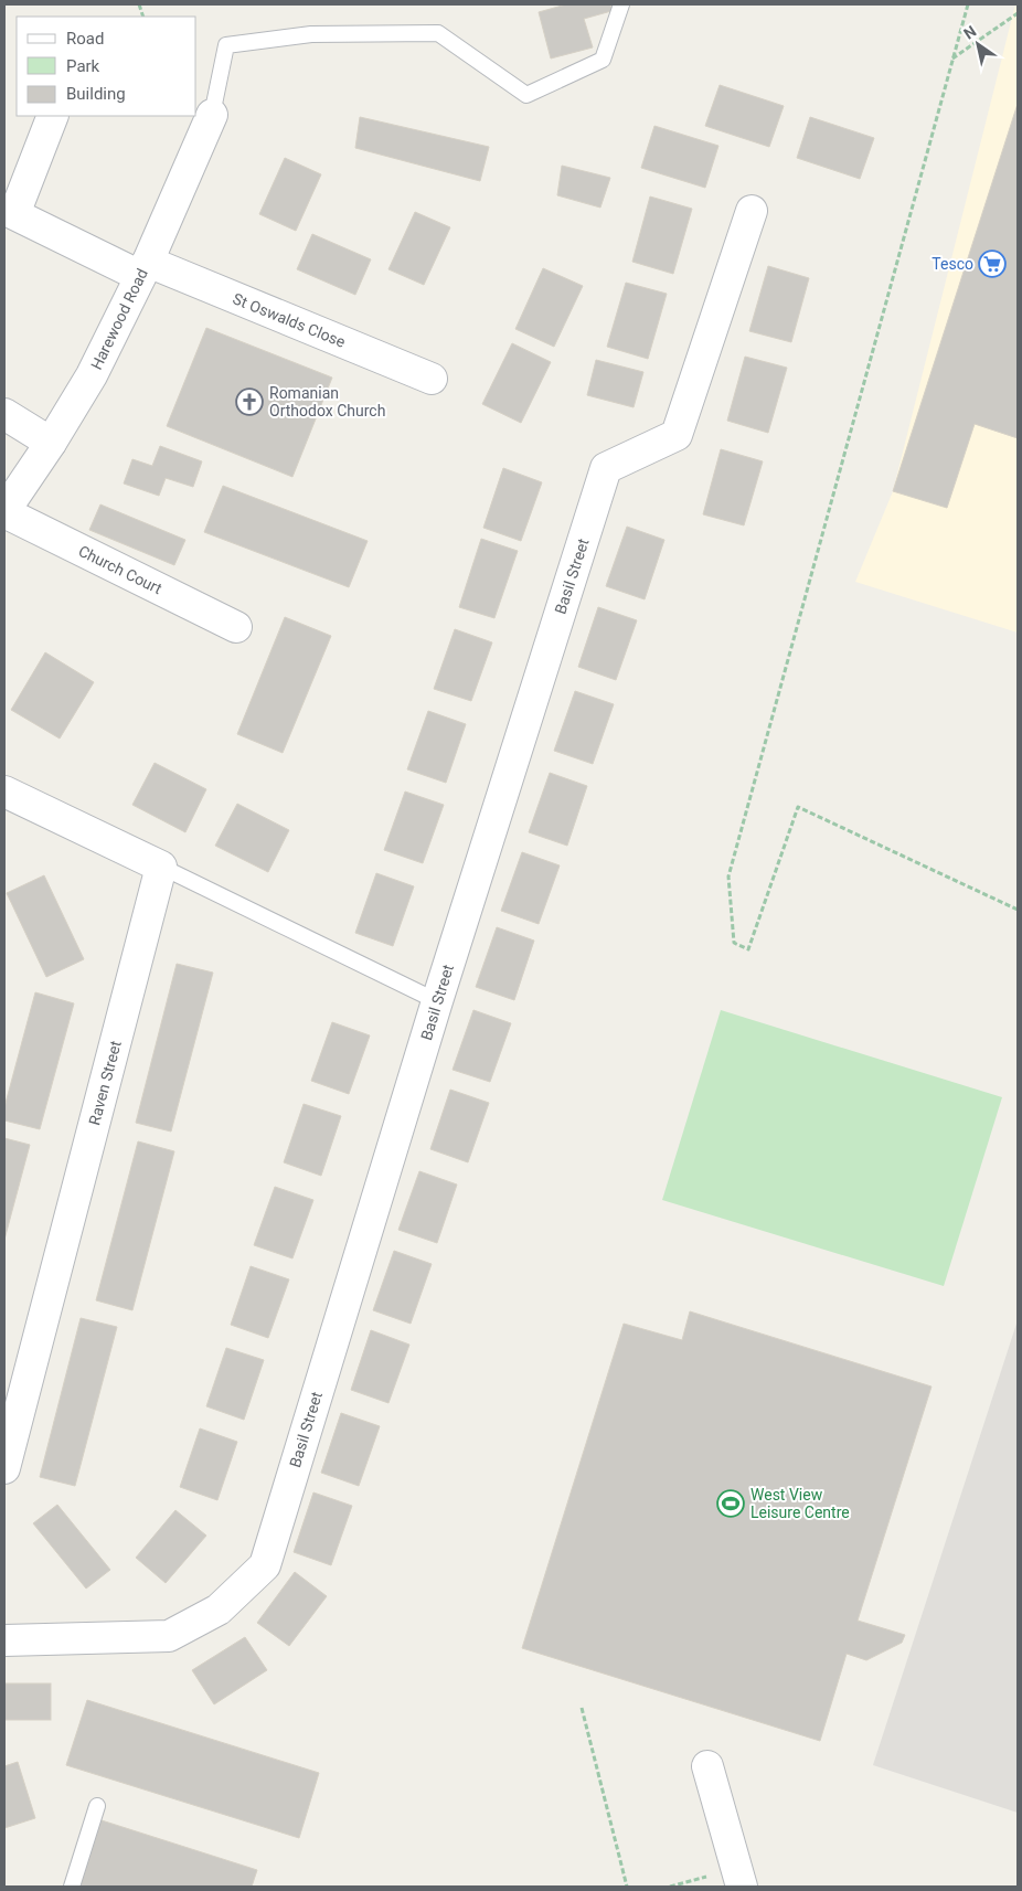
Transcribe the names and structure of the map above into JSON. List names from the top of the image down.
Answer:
{
  "streets": {
    "street": [
      "Harewood Road",
      "St Oswalds Close",
      "Church Court",
      "Basil Street",
      "Raven Street"
    ]
  },
  "crossings": [
    ["Harewood Road", "St Oswalds Close"],
    ["Harewood Road", "Church Court"]
  ],
  "places": {
    "supermarket": ["Tesco"],
    "church": ["Romanian Orthodox Church"],
    "sports": ["West View Leisure Centre"]
  },
  "legend": ["Road", "Park", "Building"],
  "north": "top left"
}
